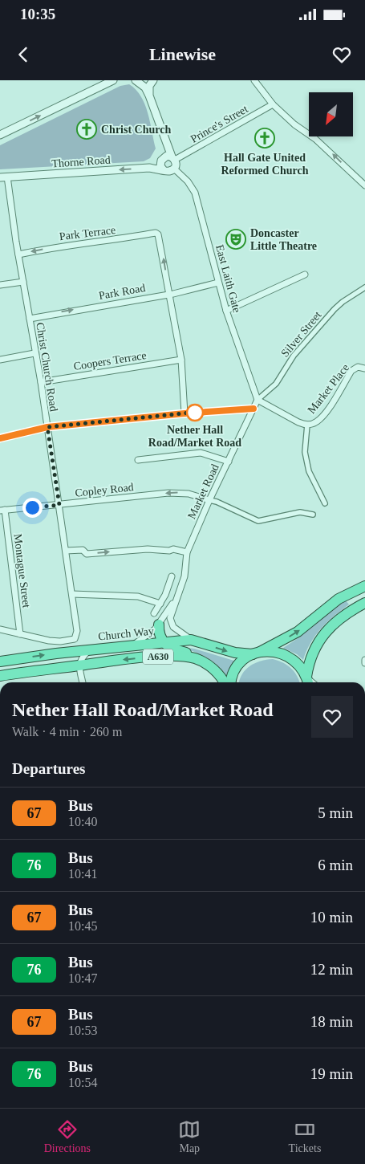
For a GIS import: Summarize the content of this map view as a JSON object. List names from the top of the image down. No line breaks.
{"streets":{"highway":["Church Way","A630"],"street":["Prince's Street","Thorne Road","Park Terrace","East Laith Gate","Park Road","Silver Street","Coopers Terrace","Christ Church Road","Market Place","Copley Road","Market Road","Montague Street"]},"crossings":[["Prince's Street","Thorne Road"],["Prince's Street","East Laith Gate"],["Thorne Road","East Laith Gate"],["Thorne Road","Christ Church Road"],["Park Terrace","Park Road"],["Park Terrace","Christ Church Road"],["East Laith Gate","Park Road"],["East Laith Gate","Silver Street"],["East Laith Gate","Market Road"],["Park Road","Christ Church Road"],["Silver Street","Market Road"],["Coopers Terrace","Christ Church Road"],["Christ Church Road","Copley Road"],["Christ Church Road","Montague Street"],["Copley Road","Market Road"],["Copley Road","Montague Street"],["Market Road","Church Way"]],"one_way":["Park Road"],"places":{"church":["Christ Church","Hall Gate United Reformed Church"],"theatre":["Doncaster Little Theatre"],"other":["Nether Hall Road/Market Road"]},"lines":["bus line 67"],"north":"bottom left","page":{"status":"10:35","header":"Linewise","heading":[["Nether Hall Road/Market Road","Walk · 4 min · 260 m"],"Departures"],"list":[{"mark":"67","name":"Bus","note":"10:40","value":"5 min"},{"mark":"76","name":"Bus","note":"10:41","value":"6 min"},{"mark":"67","name":"Bus","note":"10:45","value":"10 min"},{"mark":"76","name":"Bus","note":"10:47","value":"12 min"},{"mark":"67","name":"Bus","note":"10:53","value":"18 min"},{"mark":"76","name":"Bus","note":"10:54","value":"19 min"}],"tabs":["Directions","Map","Tickets"]}}
